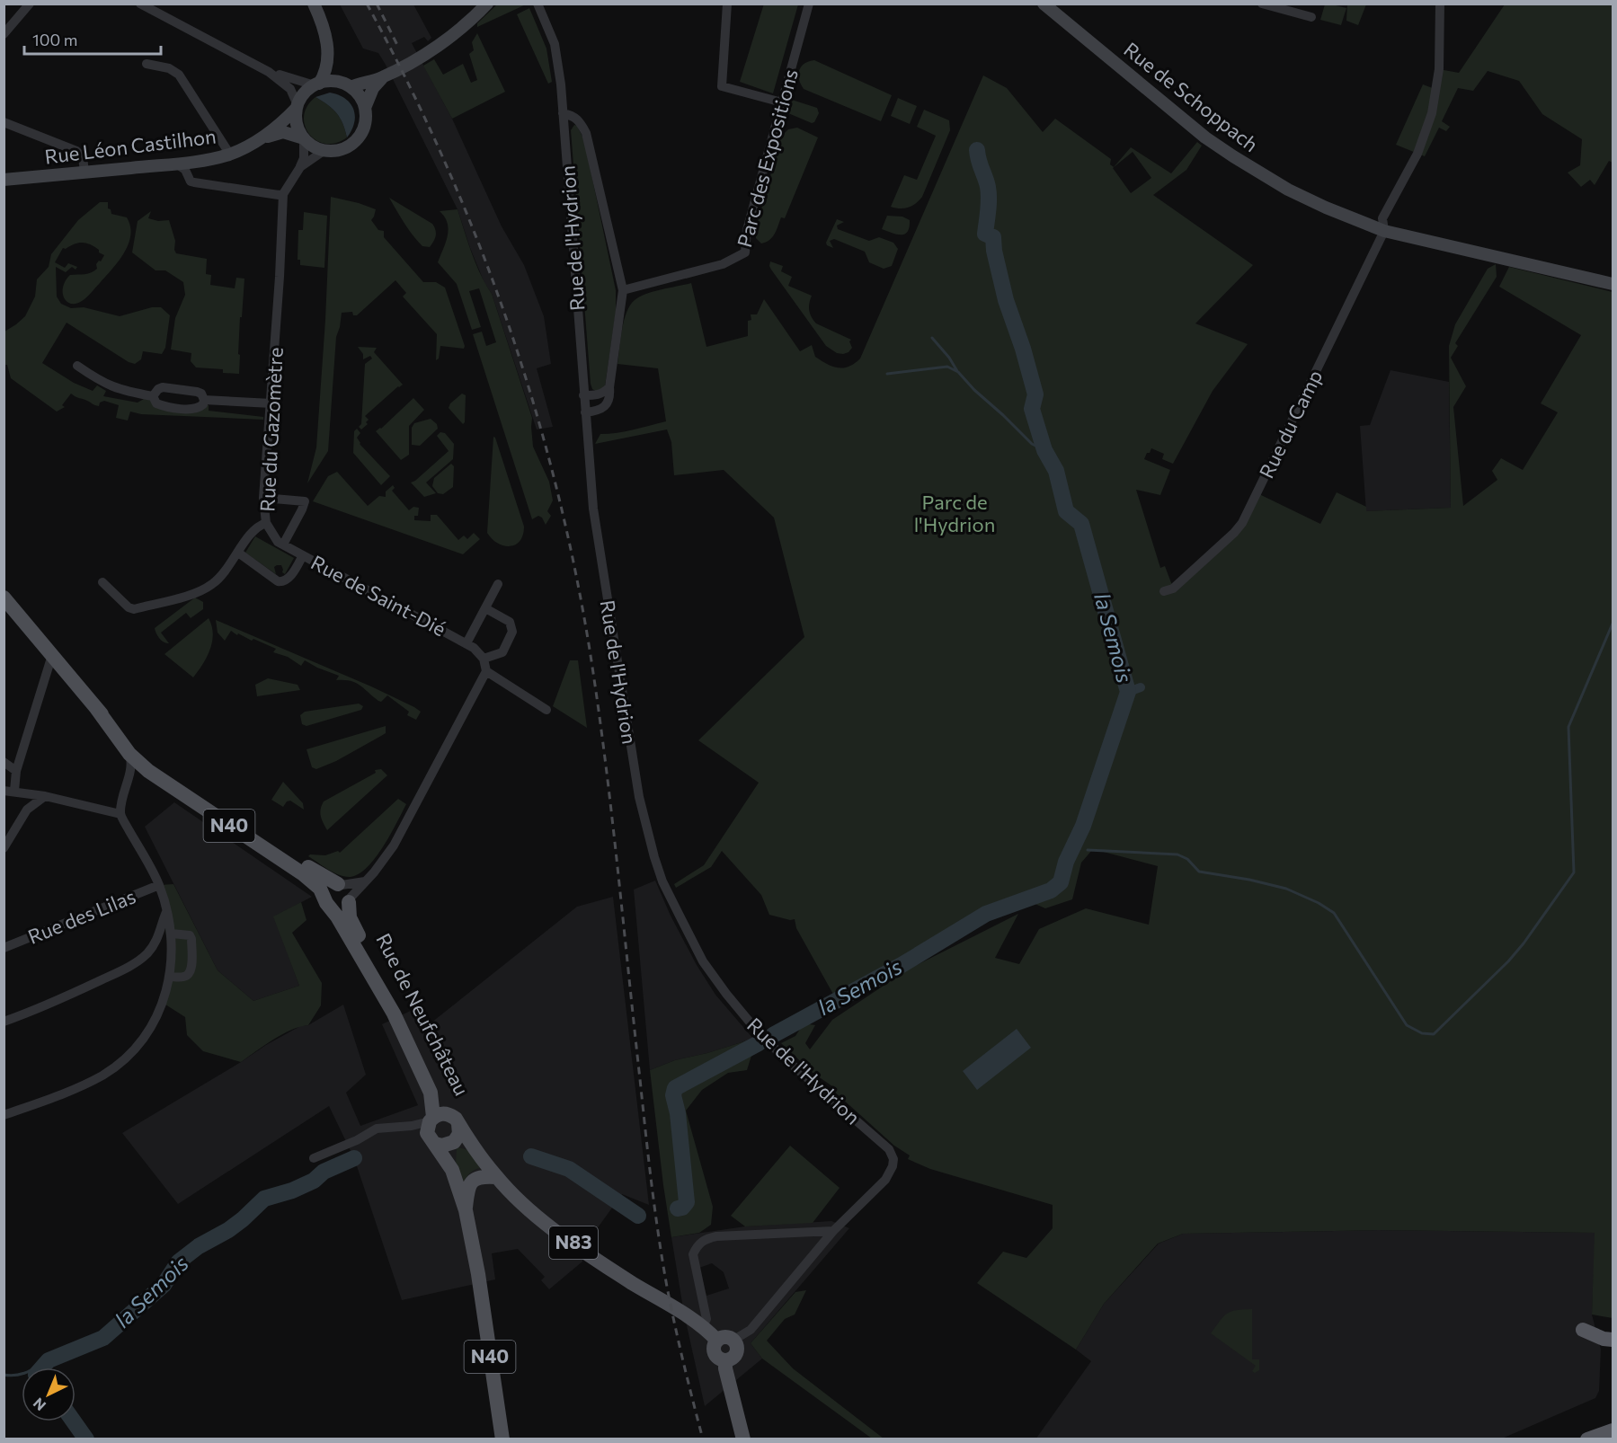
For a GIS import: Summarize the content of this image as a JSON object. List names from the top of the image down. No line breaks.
{"streets":{"main road":["Rue de Schoppach","Rue Léon Castilhon","N40","Rue de Neufchâteau","N83"],"street":["Parc des Expositions","Rue de l'Hydrion","Rue du Camp","Rue du Gazomètre","Rue de Saint-Dié","Rue des Lilas"]},"crossings":[["Rue de Schoppach","Rue du Camp"],["Rue Léon Castilhon","Rue du Gazomètre"],["Rue de l'Hydrion","N83"],["Rue du Gazomètre","Rue de Saint-Dié"],["N40","Rue de Neufchâteau"],["N40","N83"],["Rue de Neufchâteau","N83"]],"water":["la Semois"],"parks":["Parc de l'Hydrion"],"scale_bar":"100 m","north":"bottom left"}
